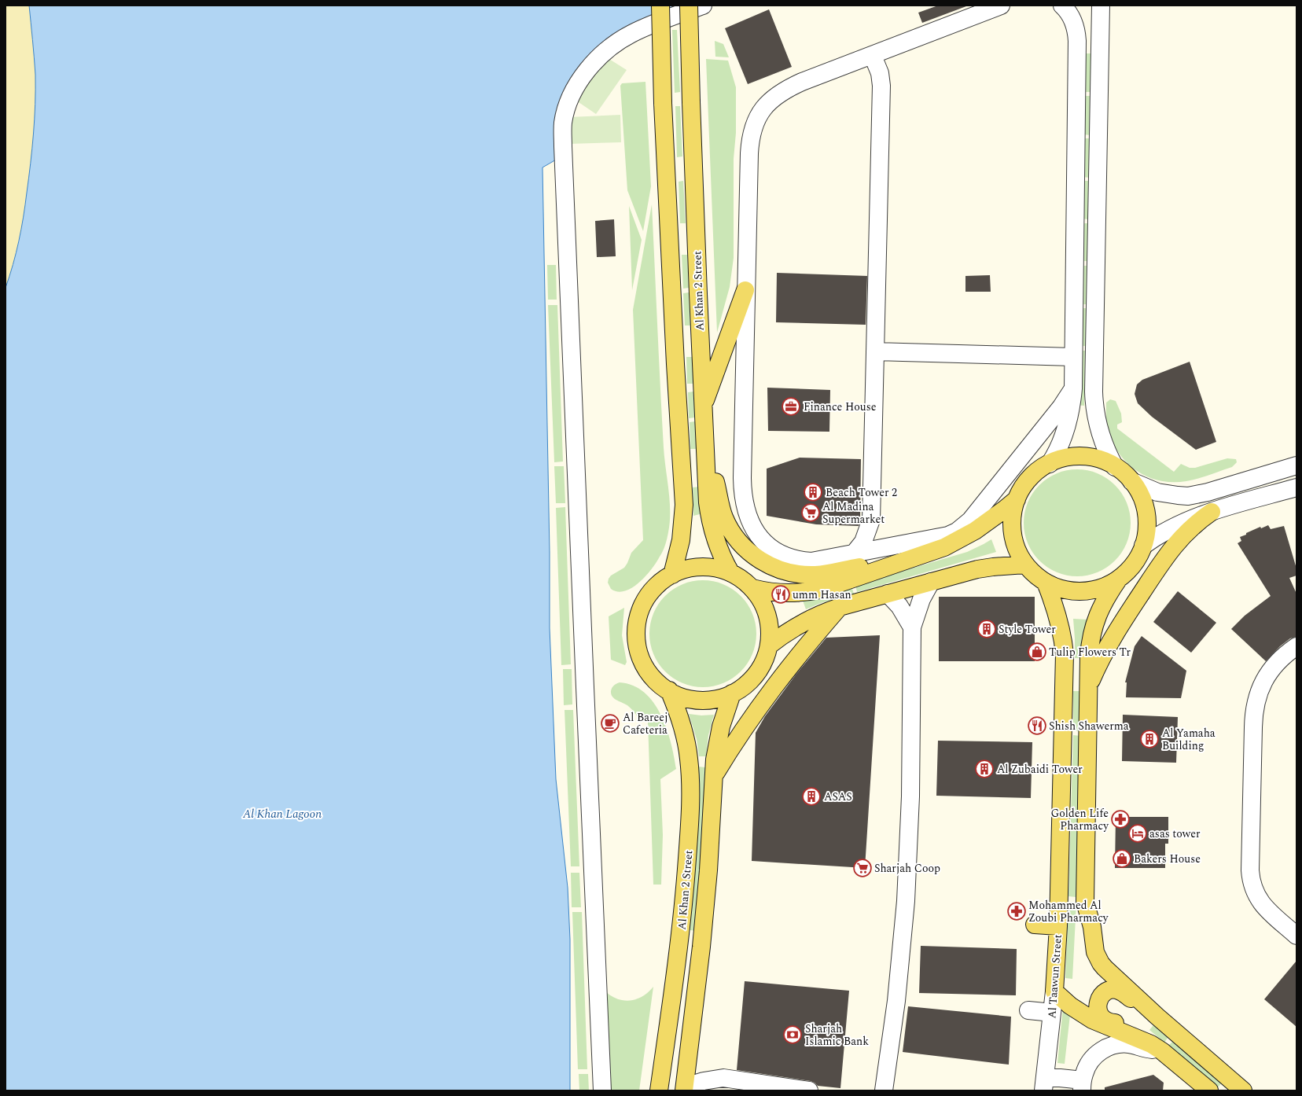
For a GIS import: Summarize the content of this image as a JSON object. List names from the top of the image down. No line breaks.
{"streets":{"main road":["Al Khan 2 Street","Al Taawun Street"]},"water":["Al Khan Lagoon"],"places":{"office":["Finance House"],"building":["Beach Tower 2","Style Tower","Al Yamaha Building","Al Zubaidi Tower","ASAS"],"supermarket":["Al Madina Supermarket","Sharjah Coop"],"restaurant":["umm Hasan","Shish Shawerma"],"shop":["Tulip Flowers Tr","Bakers House"],"cafe":["Al Bareej Cafeteria"],"pharmacy":["Golden Life Pharmacy","Mohammed Al Zoubi Pharmacy"],"hotel":["asas tower"],"bank":["Sharjah Islamic Bank"]}}
